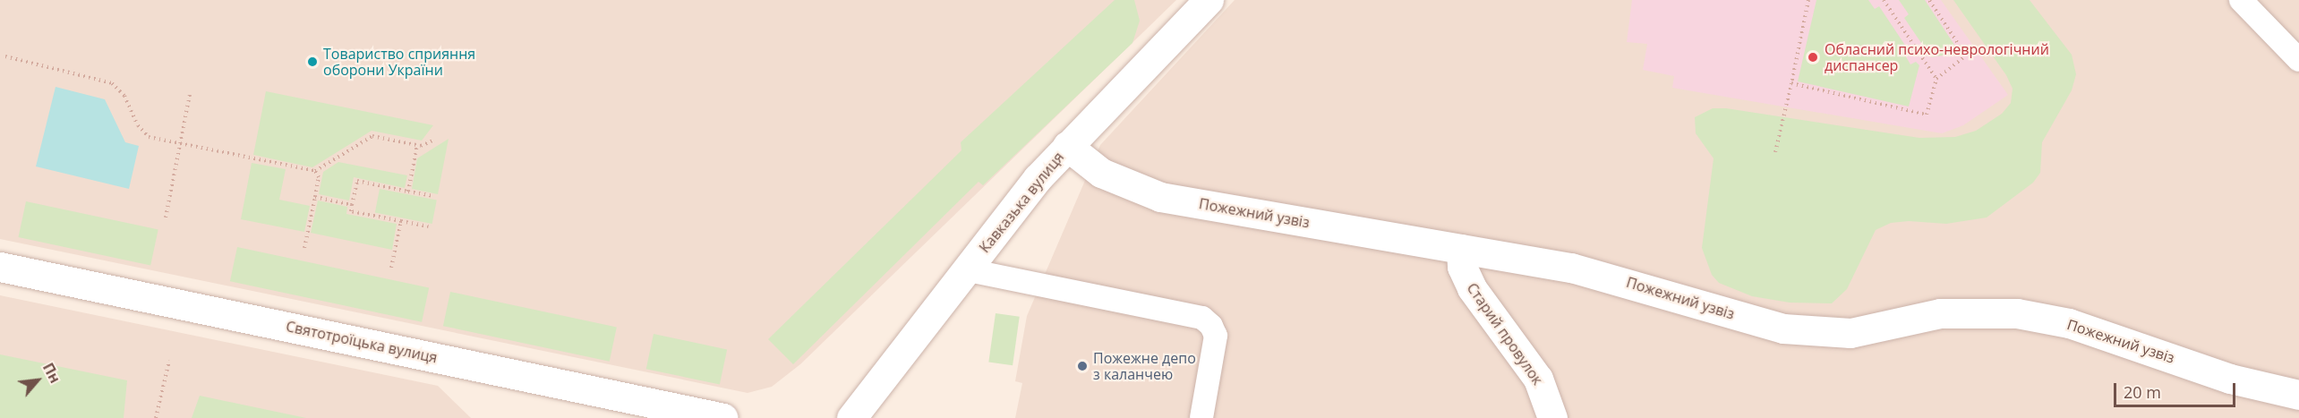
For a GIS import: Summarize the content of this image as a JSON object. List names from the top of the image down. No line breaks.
{"streets":{"street":["Кавказька вулиця","Пожежний узвіз","Старий провулок","Святотроїцька вулиця"]},"crossings":[["Кавказька вулиця","Пожежний узвіз"],["Пожежний узвіз","Старий провулок"]],"places":["Обласний психо-неврологічний диспансер","Товариство сприяння оборони України","Пожежне депо з каланчею"],"scale_bar":"20 m","north":"top right"}
